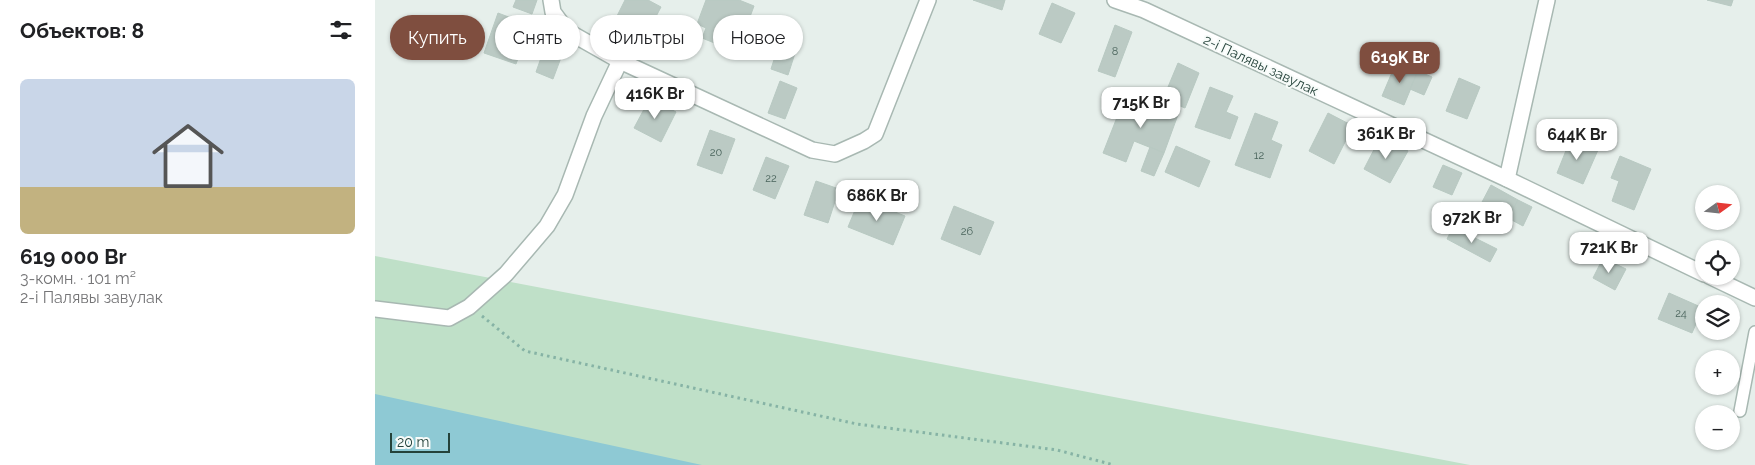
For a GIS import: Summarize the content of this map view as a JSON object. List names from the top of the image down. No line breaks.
{"streets":{"street":["2-і Палявы завулак"]},"house_numbers":["8","20","12","22","26","24"],"scale_bar":"20 m","north":"right","page":{"heading":"Объектов: 8","chip":["Купить","Снять","Фильтры","Новое"],"price":["619K Br","416K Br","715K Br","361K Br","644K Br","686K Br","972K Br","721K Br"],"list":[{"name":"619 000 Br","note":"3-комн. · 101 m² · 2-і Палявы завулак"}],"map_buttons":["+","−"],"scale":"20 m"}}
